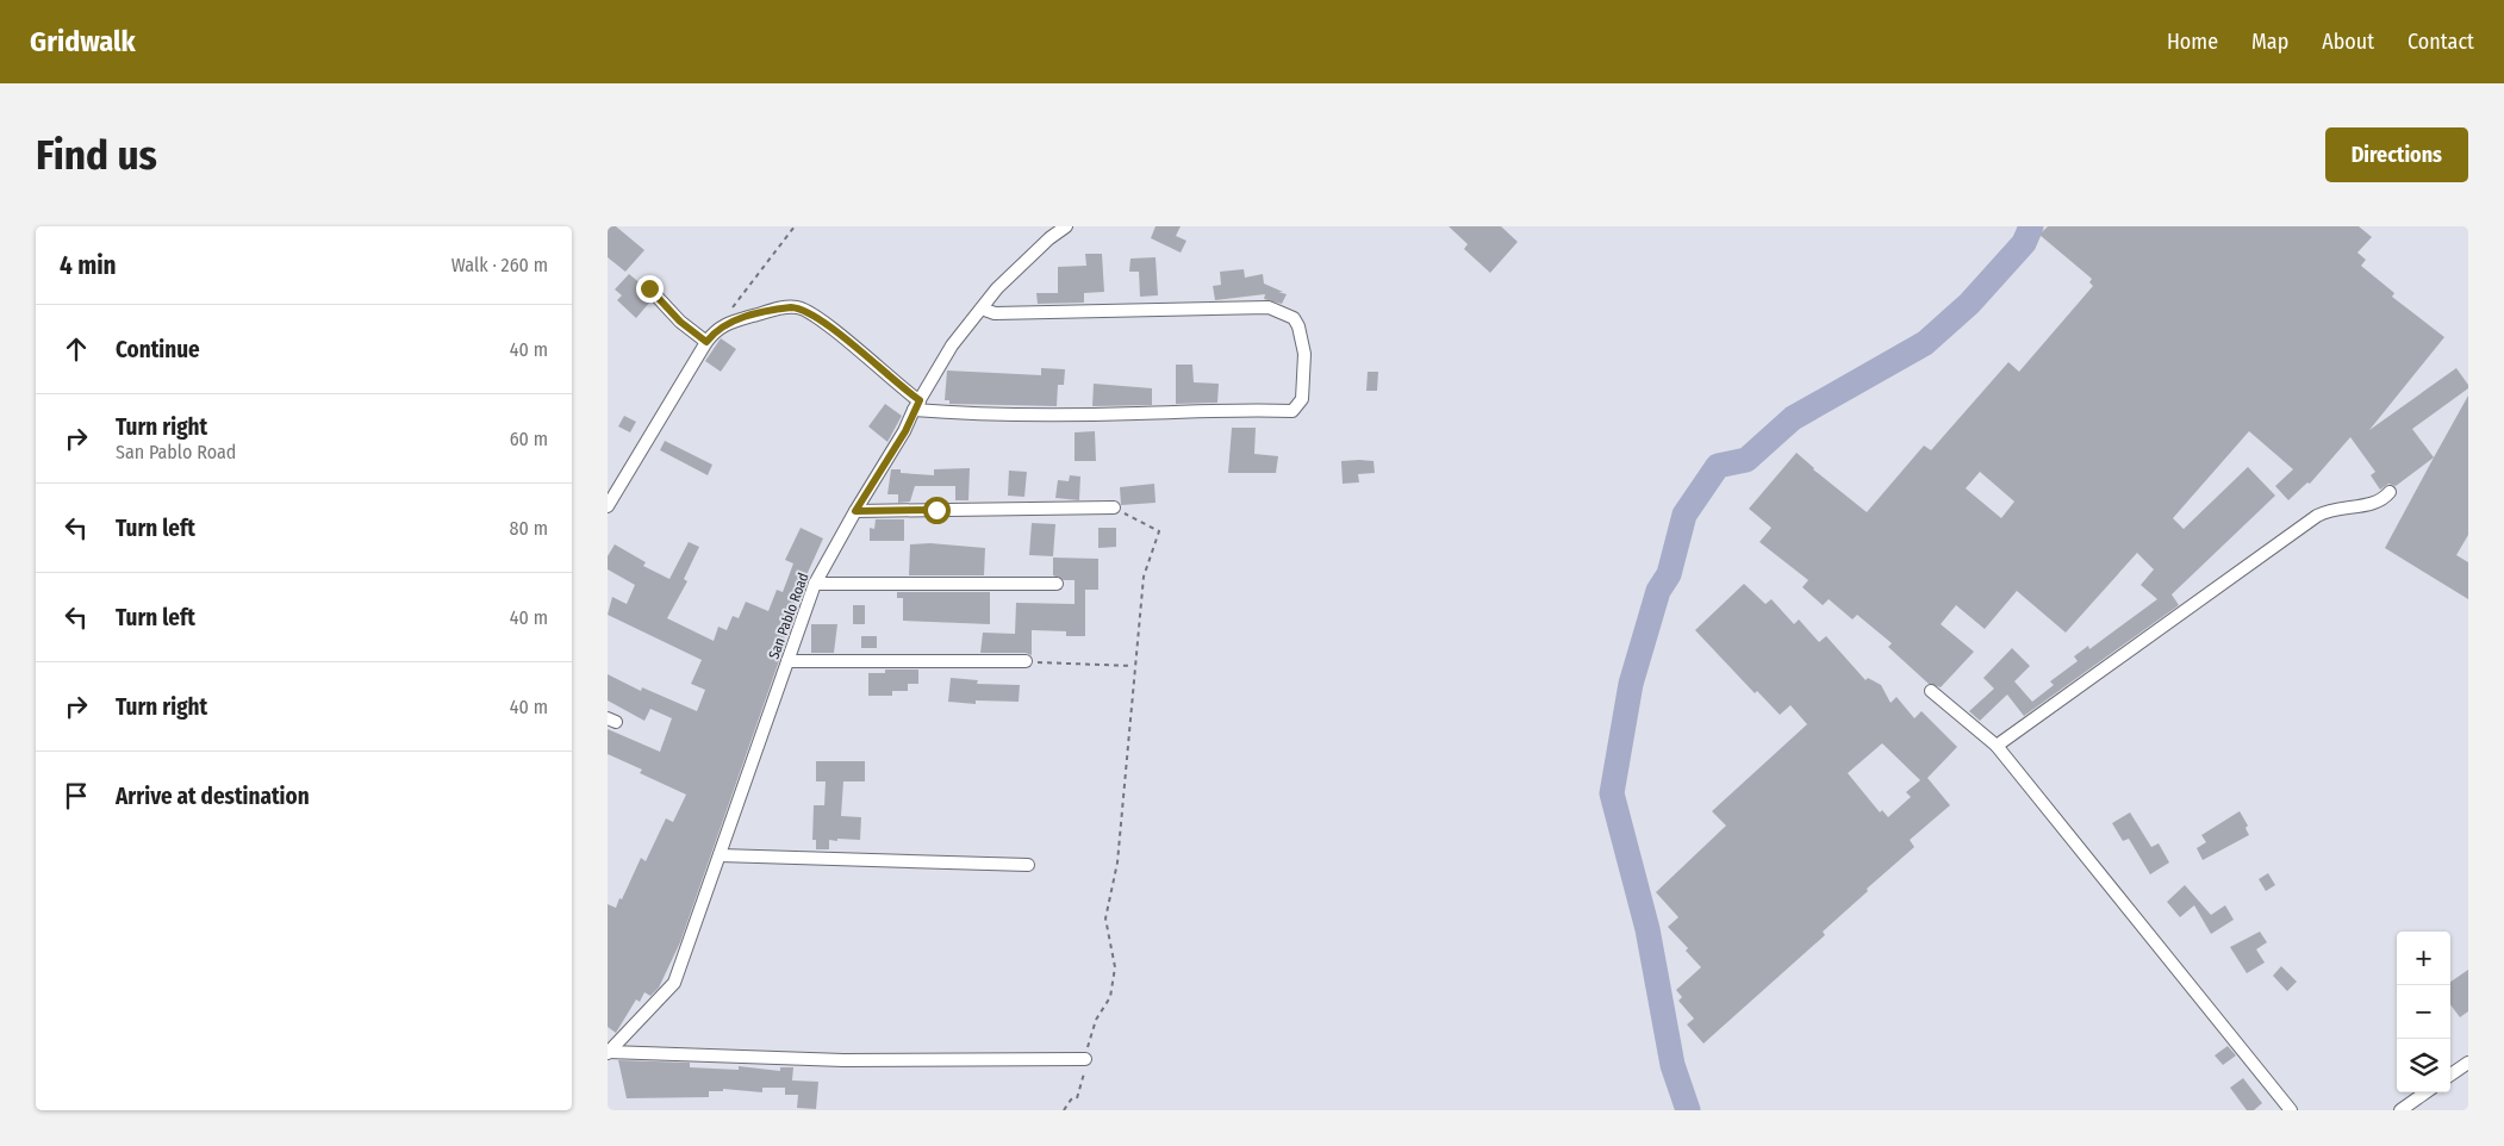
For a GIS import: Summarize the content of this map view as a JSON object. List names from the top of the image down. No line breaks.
{"streets":{"street":["San Pablo Road"]},"page":{"header":"Gridwalk","nav":["Home","Map","About","Contact"],"buttons":"Directions","title":"Find us","heading":["4 min","Walk · 260 m"],"list":[["Continue","40 m"],["Turn right","San Pablo Road","60 m"],["Turn left","80 m"],["Turn left","40 m"],["Turn right","40 m"],"Arrive at destination"],"map_buttons":["+","−"]}}
